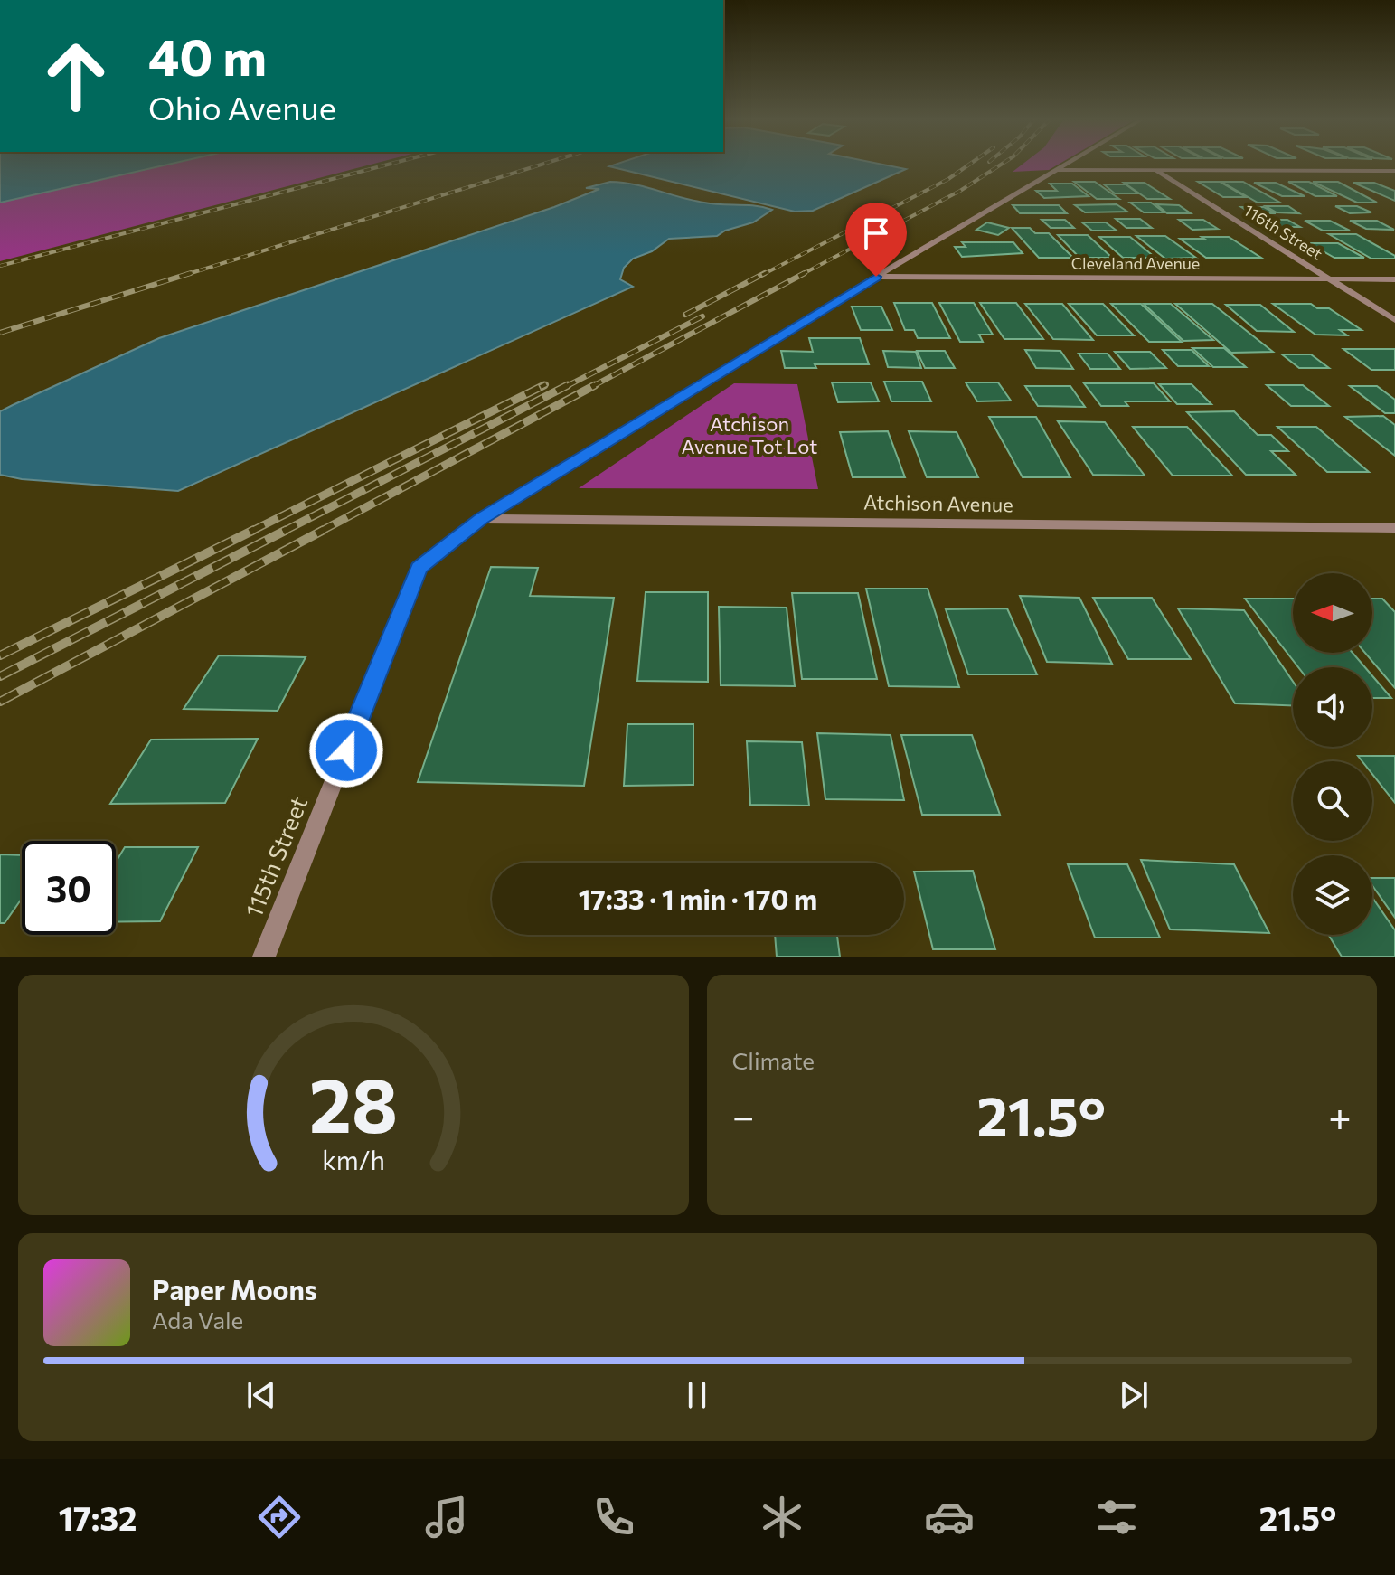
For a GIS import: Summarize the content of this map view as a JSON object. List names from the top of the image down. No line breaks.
{"streets":{"street":["116th Street","Cleveland Avenue","Atchison Avenue","115th Street"]},"crossings":[["116th Street","Cleveland Avenue"],["Cleveland Avenue","115th Street"],["Atchison Avenue","115th Street"]],"parks":["Atchison Avenue Tot Lot"],"north":"left","page":{"turn":["40 m","Ohio Avenue"],"limit":"30","trip":"17:33 · 1 min · 170 m","tile":"Climate","heat":["−","21.5°","+"],"song":["Paper Moons","Ada Vale"],"tabs":["17:32","21.5°"],"gauge":["28","km/h"]}}
